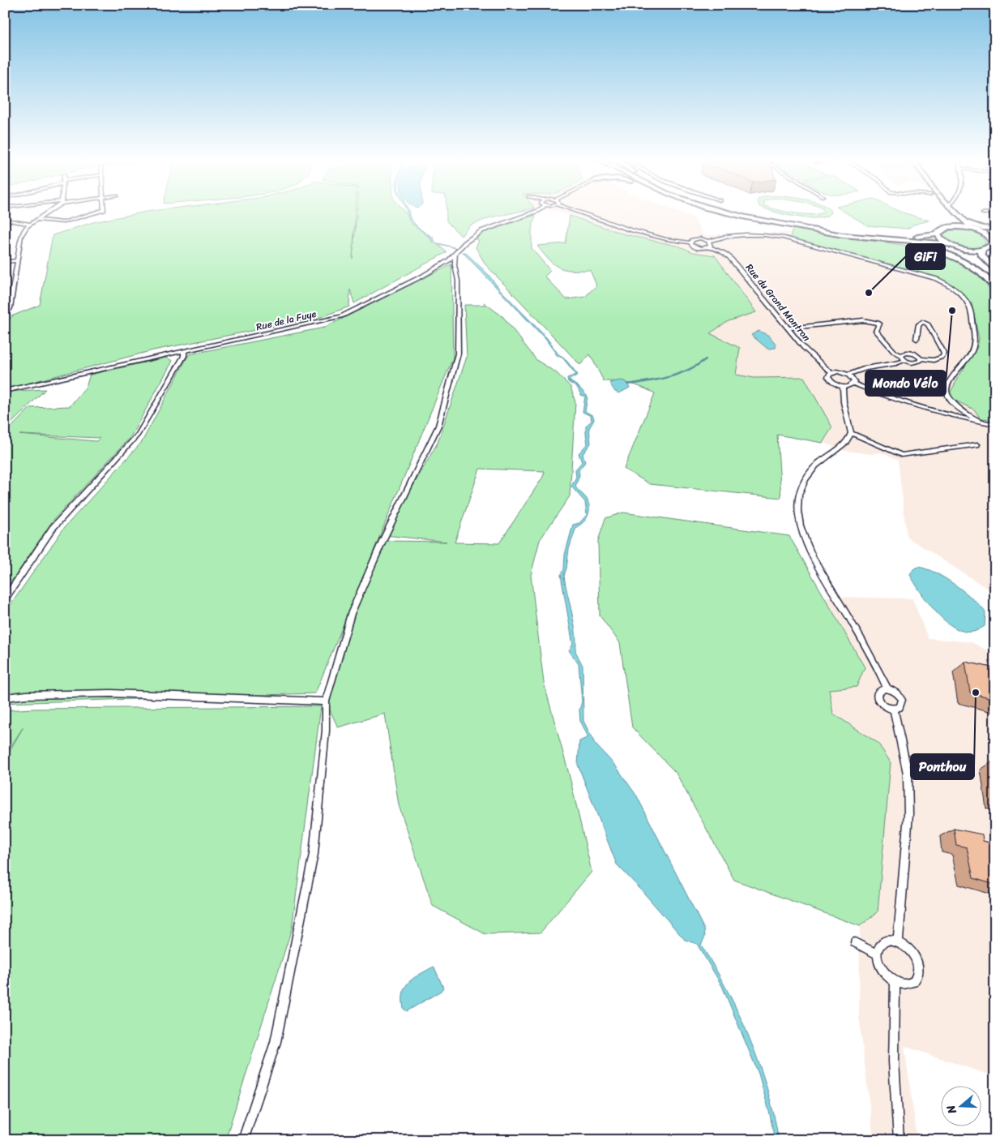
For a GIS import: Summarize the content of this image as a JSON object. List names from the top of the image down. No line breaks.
{"streets":{"street":["Rue du Grand Montron","Rue de la Fuye"]},"places":["GiFi","Mondo Vélo","Ponthou"],"north":"left"}
